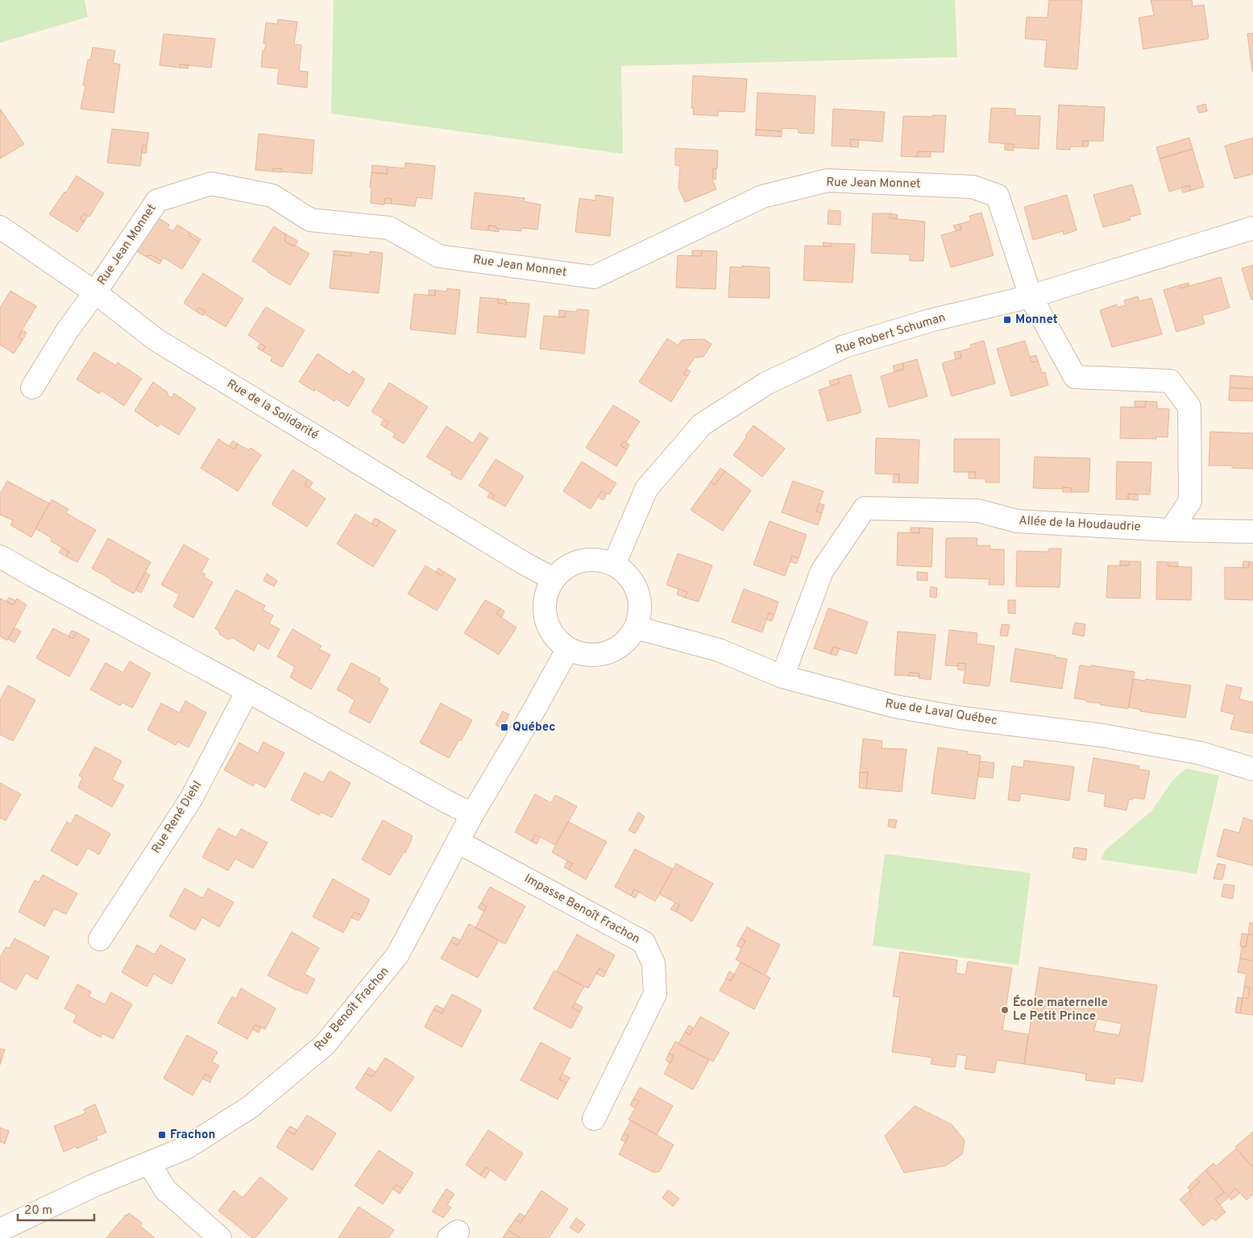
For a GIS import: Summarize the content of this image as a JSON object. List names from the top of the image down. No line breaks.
{"streets":{"street":["Rue Jean Monnet","Rue Robert Schuman","Rue de la Solidarité","Allée de la Houdaudrie","Rue de Laval Québec","Rue René Diehl","Impasse Benoît Frachon","Rue Benoît Frachon"]},"crossings":[["Rue Jean Monnet","Rue Robert Schuman"],["Rue Jean Monnet","Rue de la Solidarité"],["Rue Robert Schuman","Rue de la Solidarité"],["Rue Robert Schuman","Rue de Laval Québec"],["Rue Robert Schuman","Rue Benoît Frachon"],["Rue de la Solidarité","Rue de Laval Québec"],["Rue de la Solidarité","Rue Benoît Frachon"],["Allée de la Houdaudrie","Rue de Laval Québec"],["Rue de Laval Québec","Rue Benoît Frachon"],["Impasse Benoît Frachon","Rue Benoît Frachon"]],"places":{"transit":["Monnet","Québec","Frachon"],"other":["École maternelle Le Petit Prince"]},"scale_bar":"20 m"}
